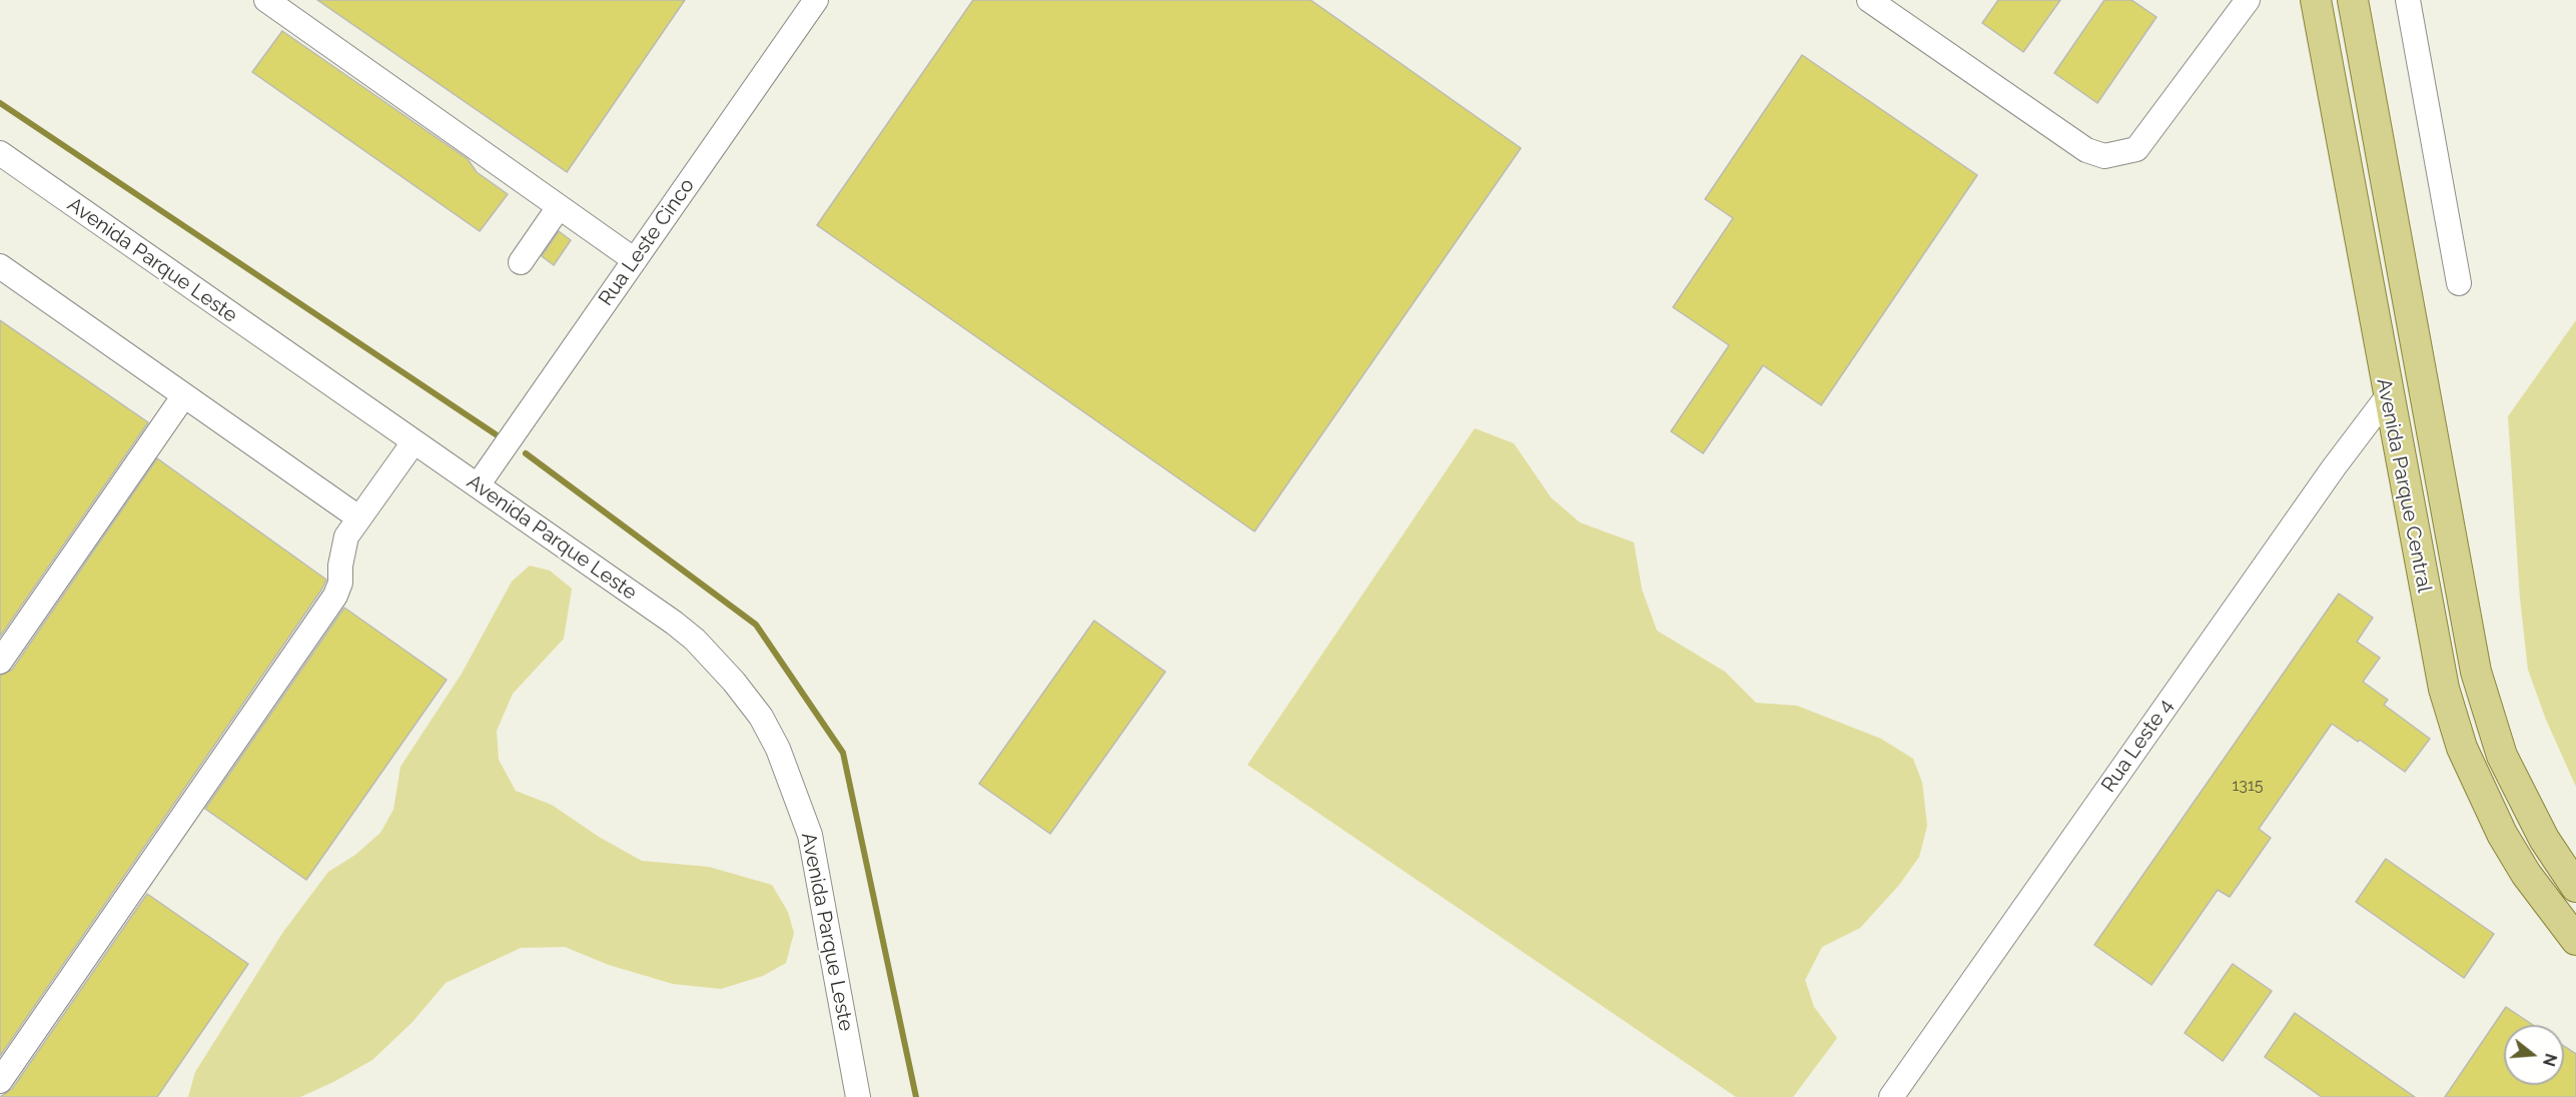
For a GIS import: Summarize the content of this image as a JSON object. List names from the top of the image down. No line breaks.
{"streets":{"main road":["Avenida Parque Central"],"street":["Rua Leste Cinco","Avenida Parque Leste","Rua Leste 4"]},"crossings":[["Rua Leste Cinco","Avenida Parque Leste"],["Avenida Parque Central","Rua Leste 4"]],"house_numbers":["1315"],"north":"right"}
